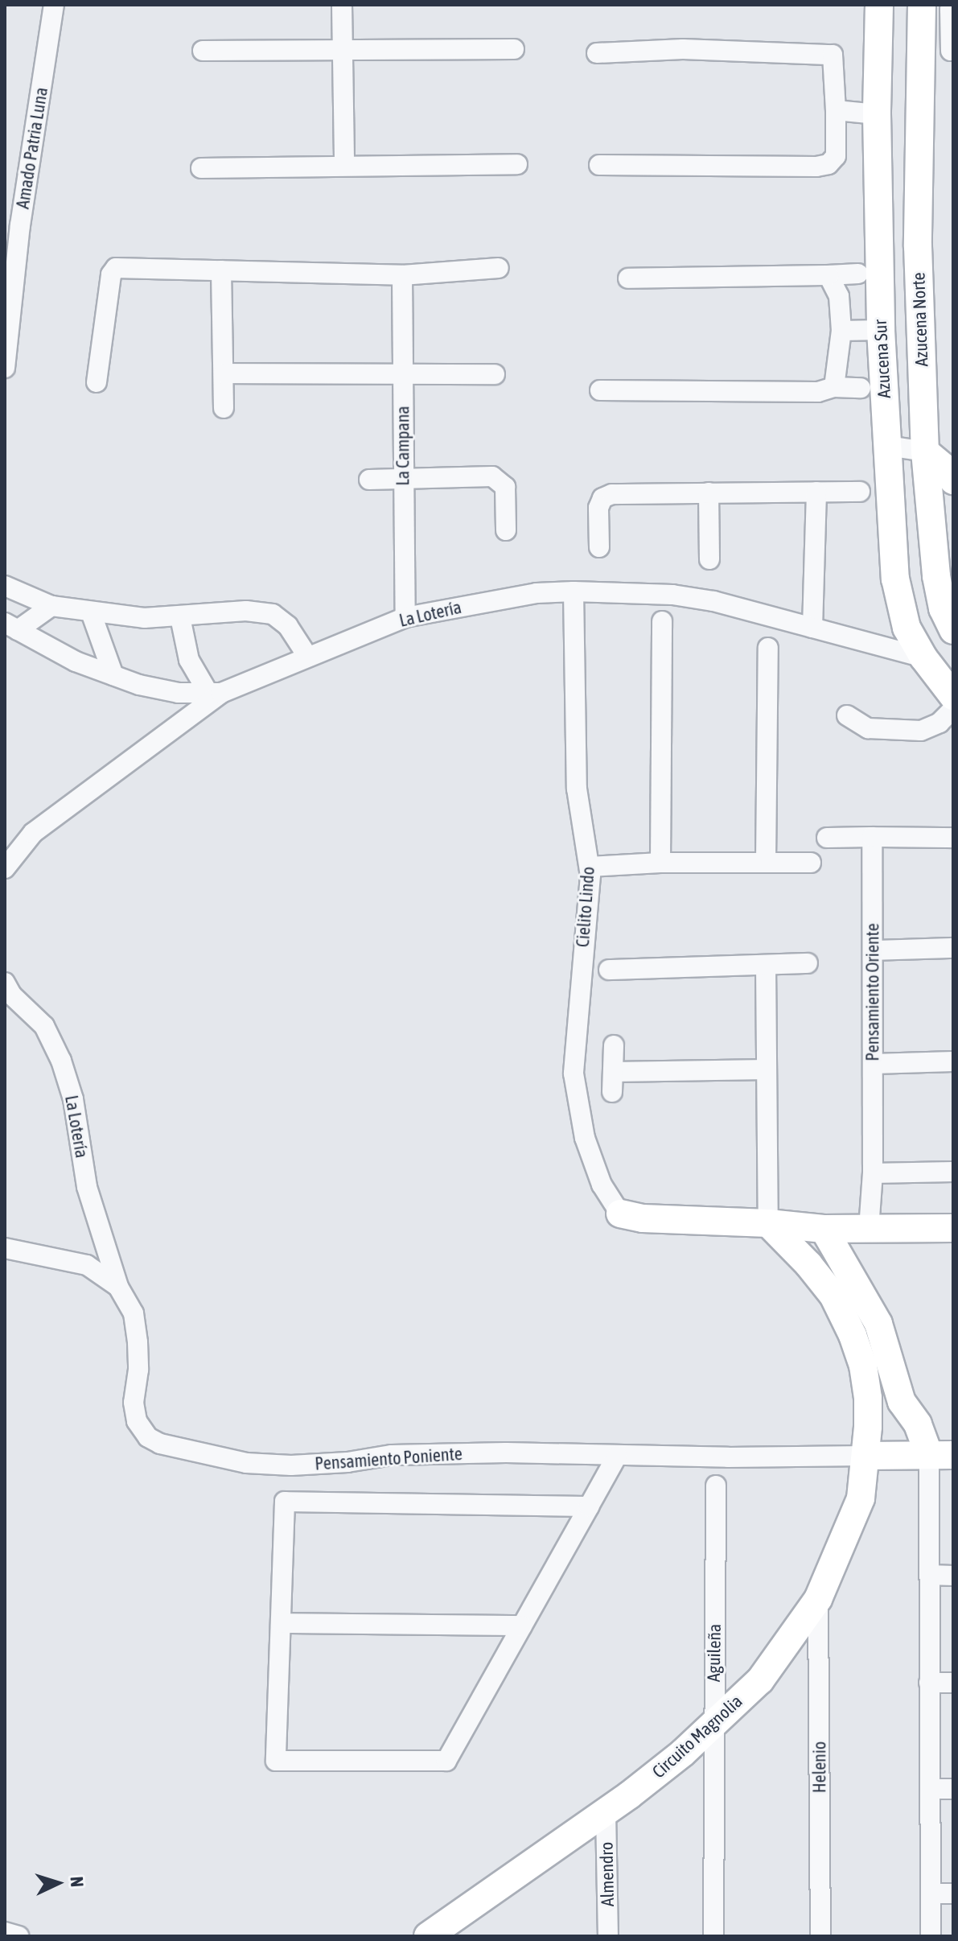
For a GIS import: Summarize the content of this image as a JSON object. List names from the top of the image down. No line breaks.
{"streets":{"street":["Amado Patria Luna","Azucena Norte","Azucena Sur","La Campana","La Lotería","Cielito Lindo","Pensamiento Oriente","Pensamiento Poniente","Aguileña","Circuito Magnolia","Helenio","Almendro"]},"crossings":[["Azucena Sur","La Lotería"],["La Campana","La Lotería"],["La Lotería","Cielito Lindo"],["La Lotería","Pensamiento Poniente"],["Pensamiento Poniente","Circuito Magnolia"],["Aguileña","Circuito Magnolia"],["Circuito Magnolia","Helenio"],["Circuito Magnolia","Almendro"]],"north":"right"}
